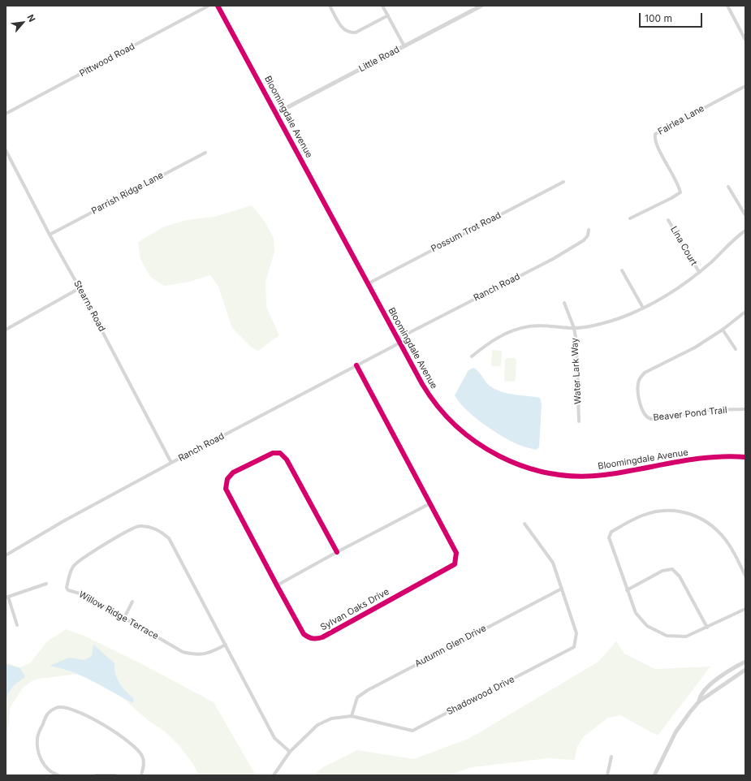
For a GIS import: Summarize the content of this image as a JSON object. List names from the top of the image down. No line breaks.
{"streets":{"street":["Little Road","Pittwood Road","Bloomingdale Avenue","Fairlea Lane","Parrish Ridge Lane","Possum Trot Road","Lina Court","Ranch Road","Stearns Road","Water Lark Way","Beaver Pond Trail","Sylvan Oaks Drive","Willow Ridge Terrace","Autumn Glen Drive","Shadowood Drive"]},"crossings":[["Little Road","Bloomingdale Avenue"],["Bloomingdale Avenue","Possum Trot Road"],["Bloomingdale Avenue","Ranch Road"],["Parrish Ridge Lane","Stearns Road"],["Ranch Road","Stearns Road"],["Ranch Road","Sylvan Oaks Drive"],["Willow Ridge Terrace","Shadowood Drive"],["Autumn Glen Drive","Shadowood Drive"]],"scale_bar":"100 m","north":"top right"}
